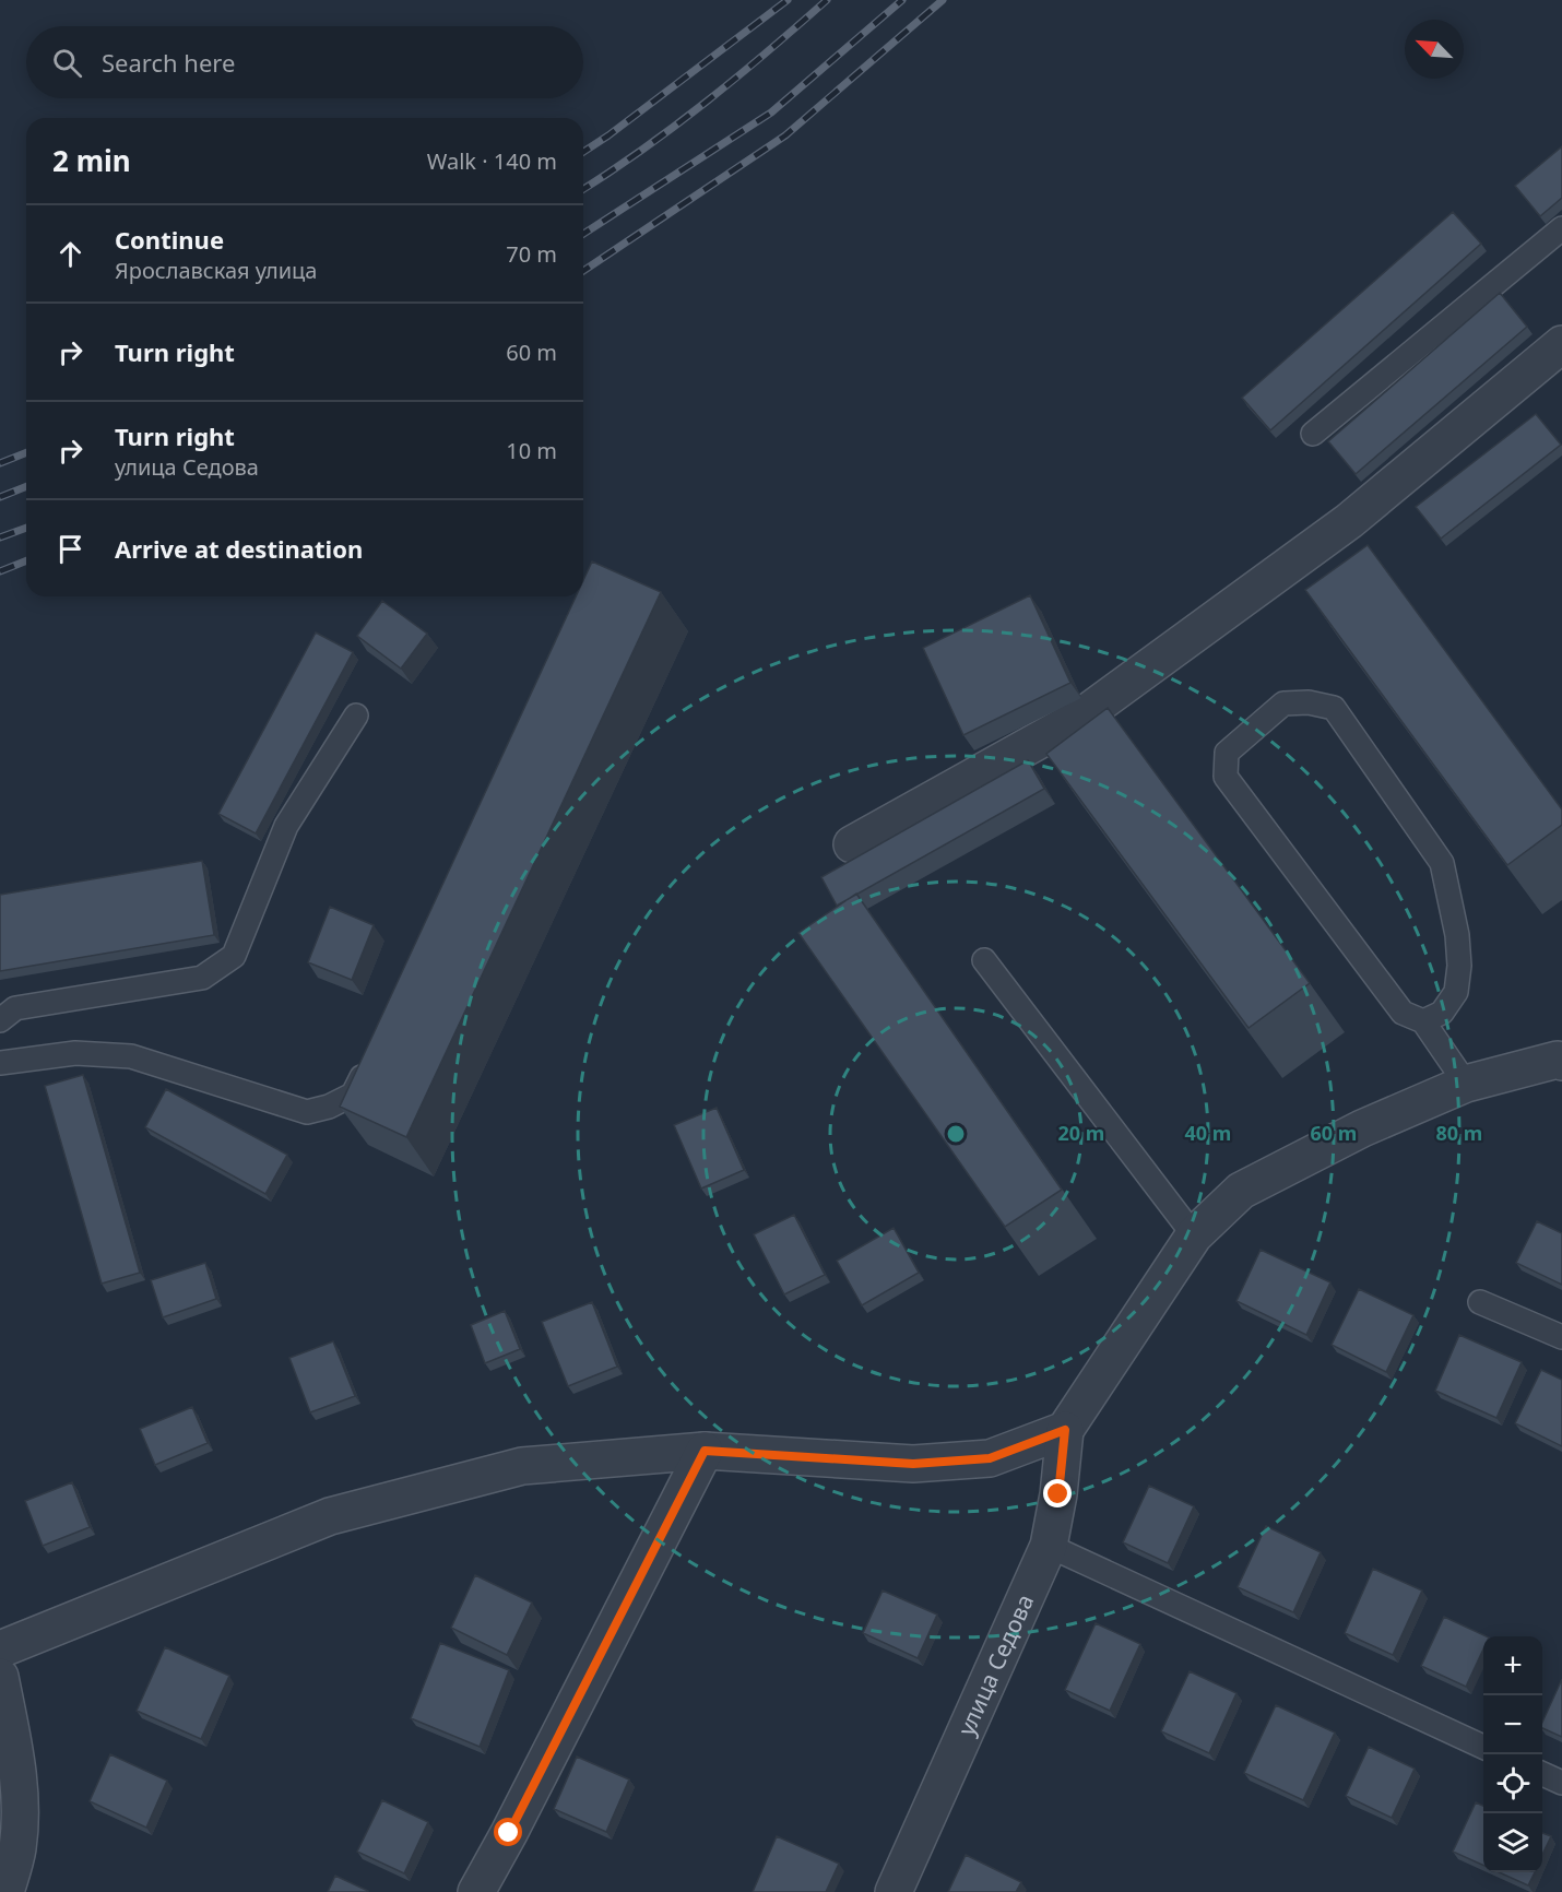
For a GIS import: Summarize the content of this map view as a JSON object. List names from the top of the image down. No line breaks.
{"streets":{"street":["улица Седова"]},"north":"top left","page":{"search":"Search here","heading":["2 min","Walk · 140 m"],"list":[["Continue","Ярославская улица","70 m"],["Turn right","60 m"],["Turn right","улица Седова","10 m"],"Arrive at destination"],"map_buttons":["+","−"]},"rings":["20 m","40 m","60 m","80 m"]}
